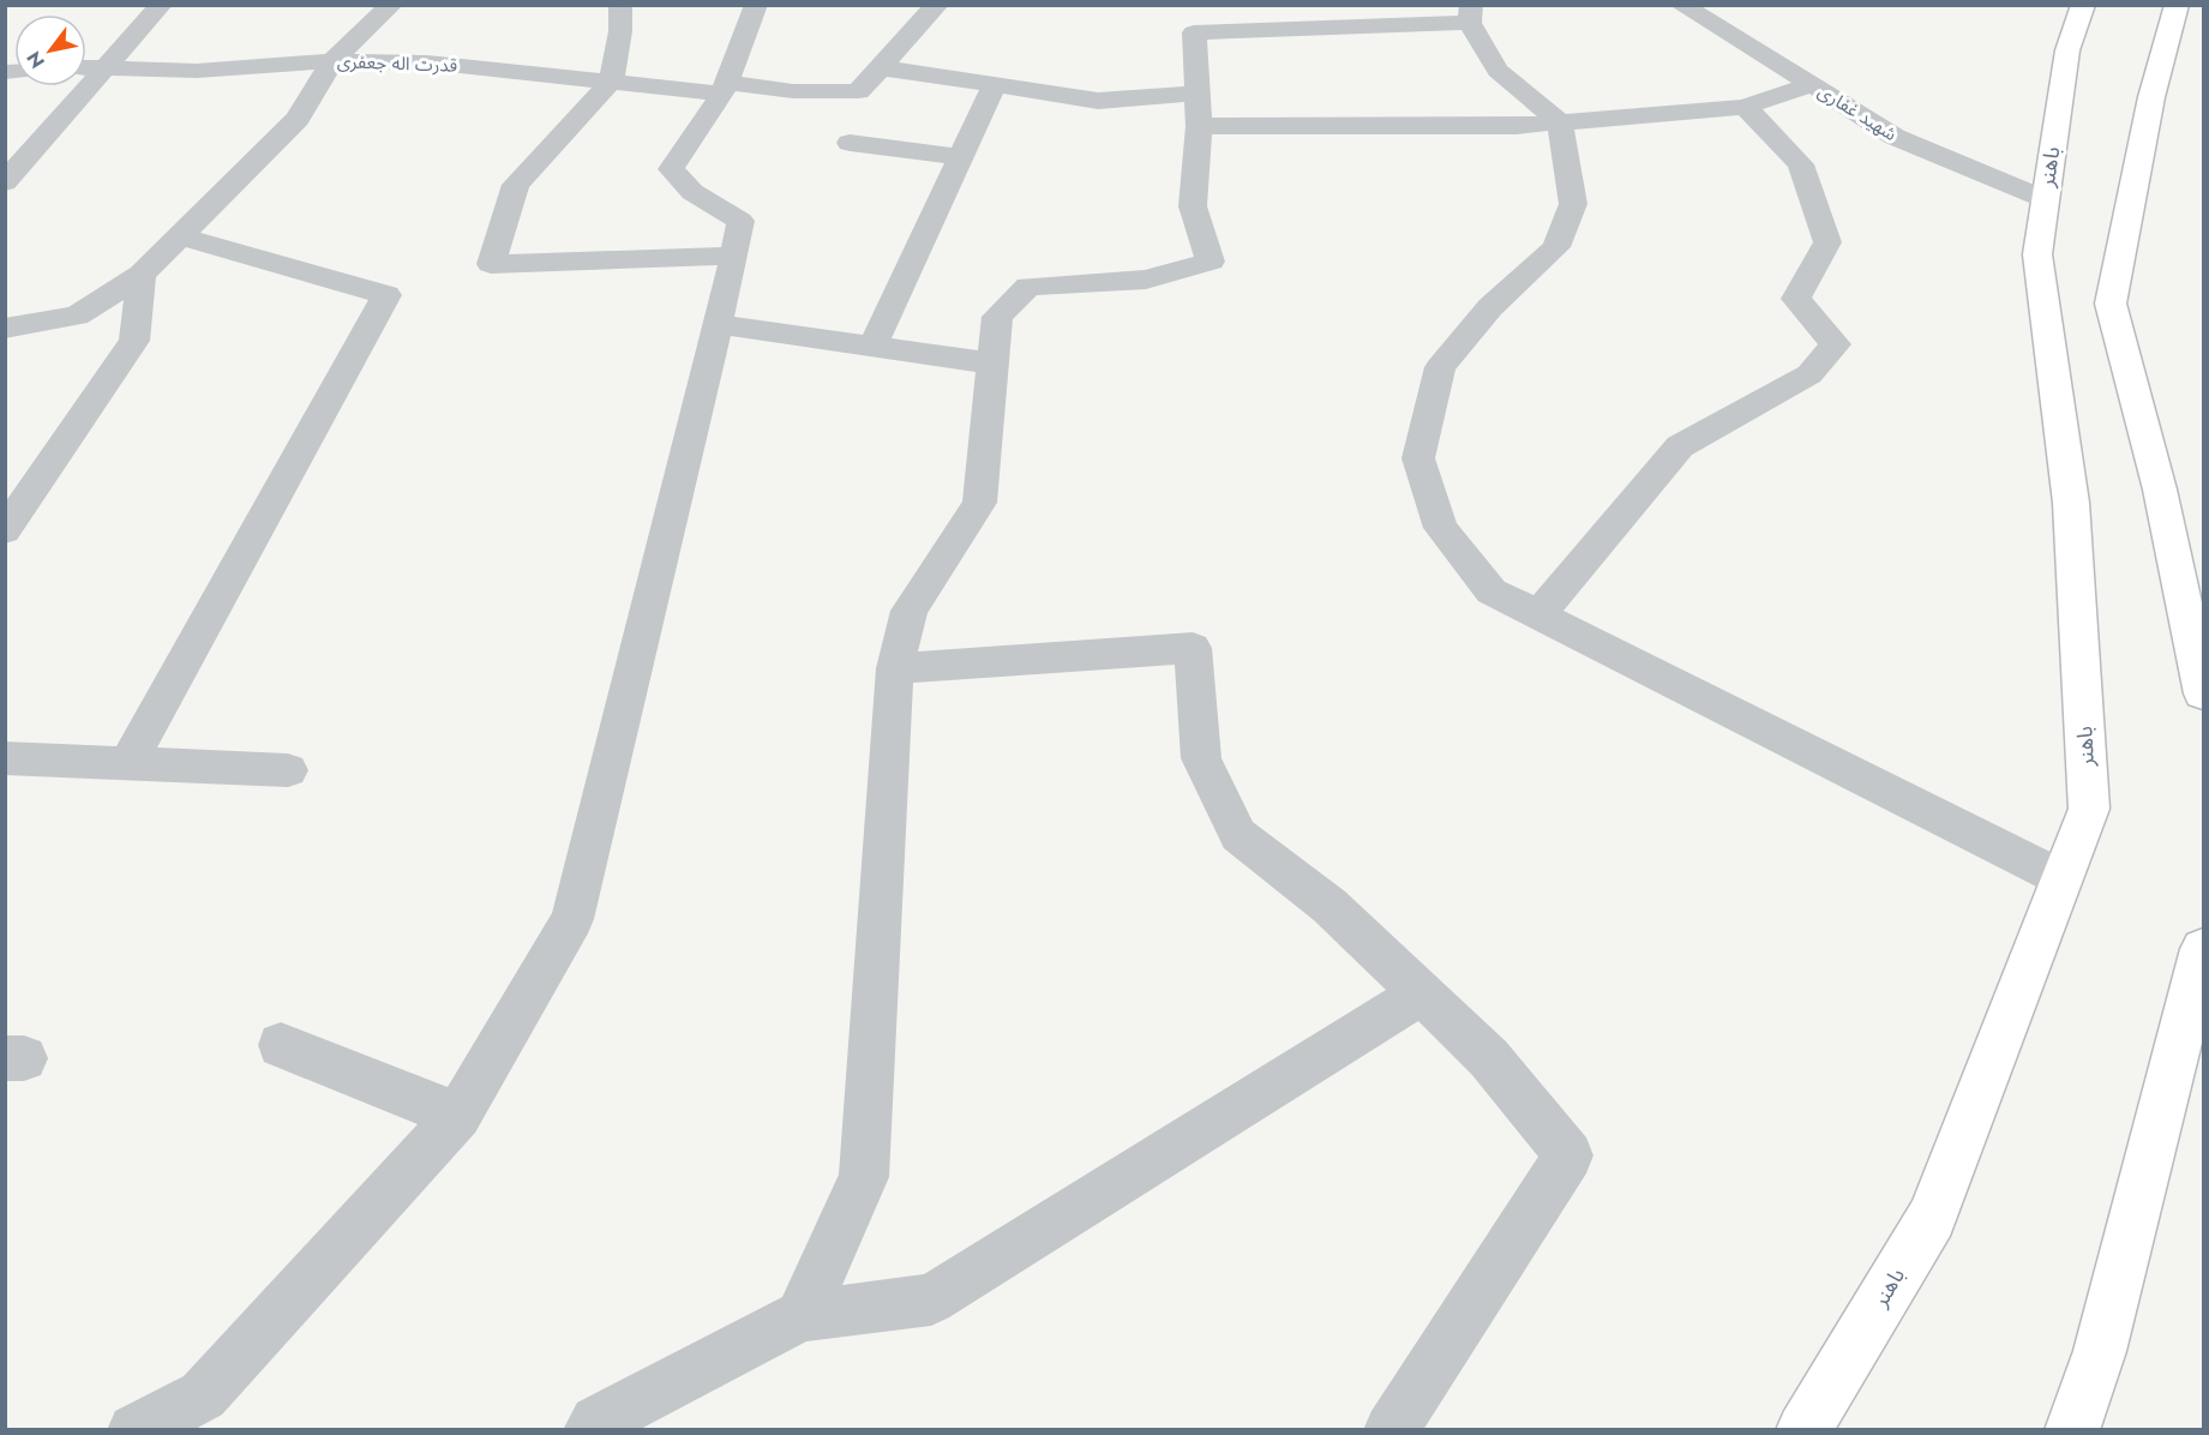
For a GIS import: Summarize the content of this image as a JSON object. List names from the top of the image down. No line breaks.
{"streets":{"main road":["باهنر"],"street":["قدرت اله جعفری","شهید غفاری"]},"crossings":[["شهید غفاری","باهنر"]],"north":"bottom left"}
